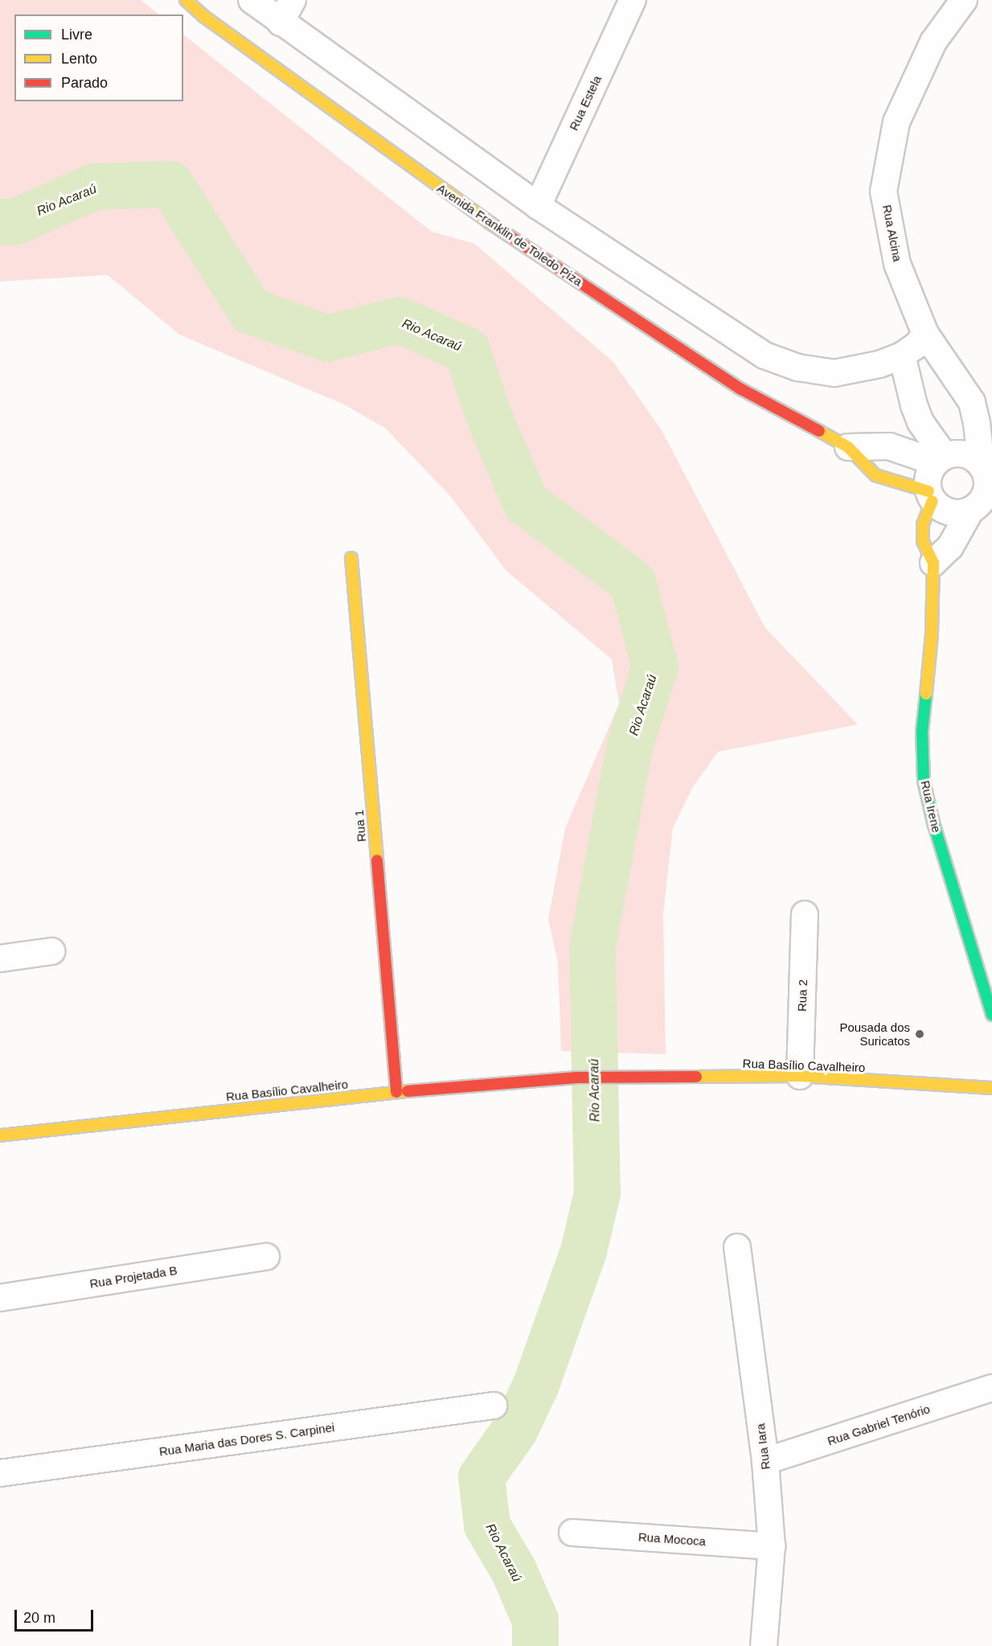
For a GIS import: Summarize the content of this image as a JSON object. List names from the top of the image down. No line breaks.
{"streets":{"street":["Rua Estela","Rua Alcina","Avenida Franklin de Toledo Piza","Rua Irene","Rua 1","Rua 2","Rua Basílio Cavalheiro","Rua Projetada B","Rua Gabriel Tenório","Rua Maria das Dores S. Carpinei","Rua Iara","Rua Mococa"]},"crossings":[["Rua Alcina","Avenida Franklin de Toledo Piza"],["Rua Alcina","Rua Irene"],["Avenida Franklin de Toledo Piza","Rua Irene"],["Rua 1","Rua Basílio Cavalheiro"],["Rua 2","Rua Basílio Cavalheiro"],["Rua Gabriel Tenório","Rua Iara"],["Rua Iara","Rua Mococa"]],"water":["Rio Acaraú"],"places":["Pousada dos Suricatos"],"legend":["Livre","Lento","Parado"],"scale_bar":"20 m"}
